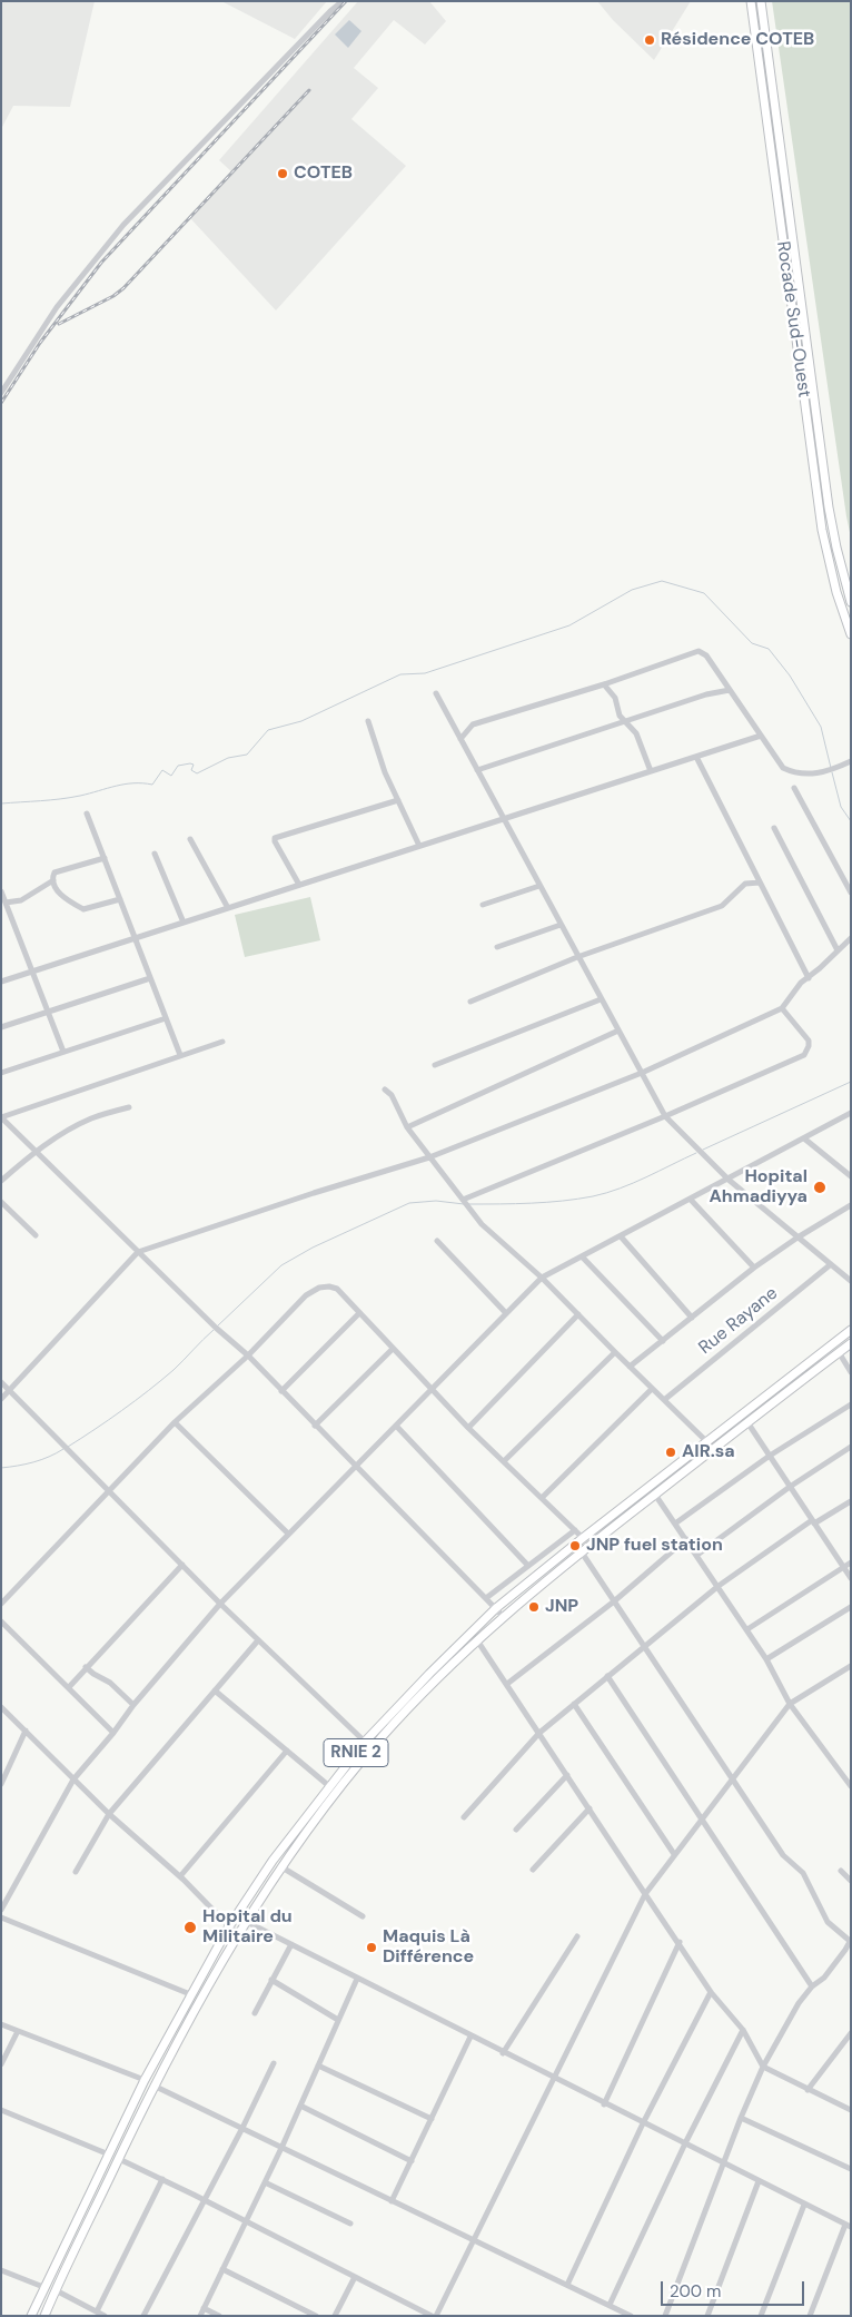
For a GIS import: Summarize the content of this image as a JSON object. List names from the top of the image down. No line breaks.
{"streets":{"main road":["Rocade Sud-Ouest","RNIE 2"],"street":["Rue Rayane"]},"places":["Résidence COTEB","COTEB","Hopital Ahmadiyya","AIR.sa","JNP fuel station","JNP","Hopital du Militaire","Maquis Là Différence"],"scale_bar":"200 m"}
